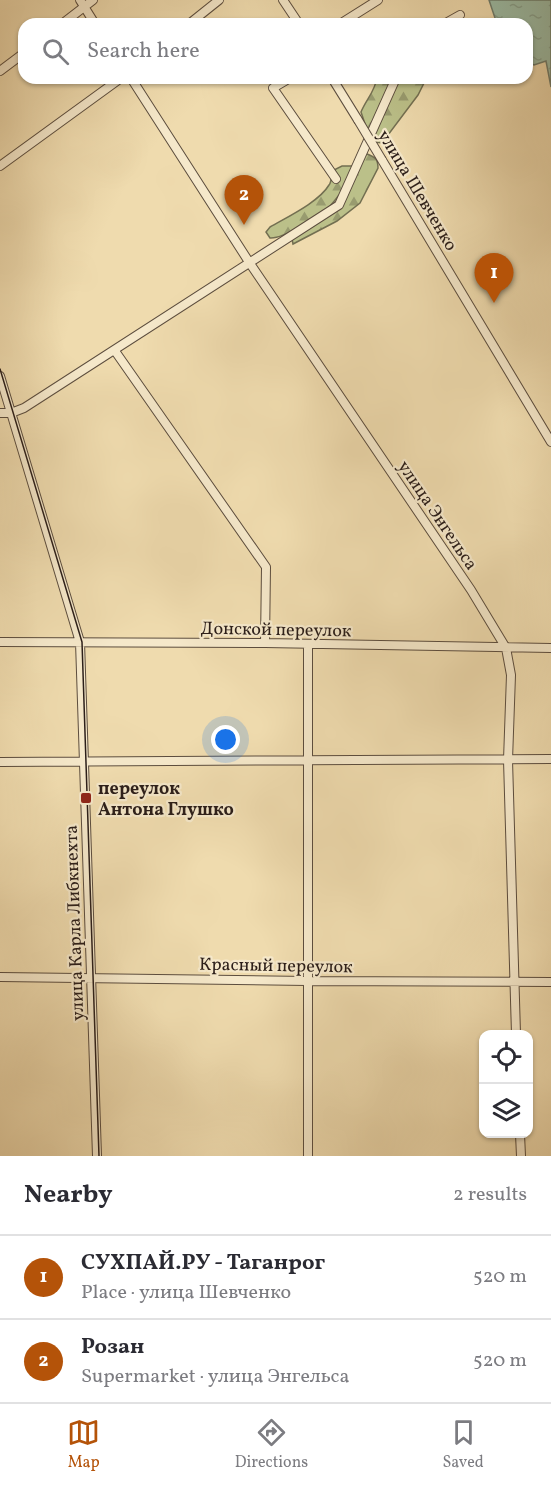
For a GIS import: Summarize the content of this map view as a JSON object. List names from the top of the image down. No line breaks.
{"streets":{"street":["улица Шевченко","улица Энгельса","Донской переулок","улица Карла Либкнехта","Красный переулок"]},"crossings":[["улица Энгельса","Донской переулок"],["улица Энгельса","Красный переулок"],["Донской переулок","улица Карла Либкнехта"],["улица Карла Либкнехта","Красный переулок"]],"places":{"transit":["переулок Антона Глушко"]},"page":{"search":"Search here","pins":["2","1"],"heading":["Nearby","2 results"],"list":[{"mark":"1","name":"СУХПАЙ.РУ - Таганрог","note":"Place · улица Шевченко","value":"520 m"},{"mark":"2","name":"Розан","note":"Supermarket · улица Энгельса","value":"520 m"}],"nav":["Map","Directions","Saved"]}}
